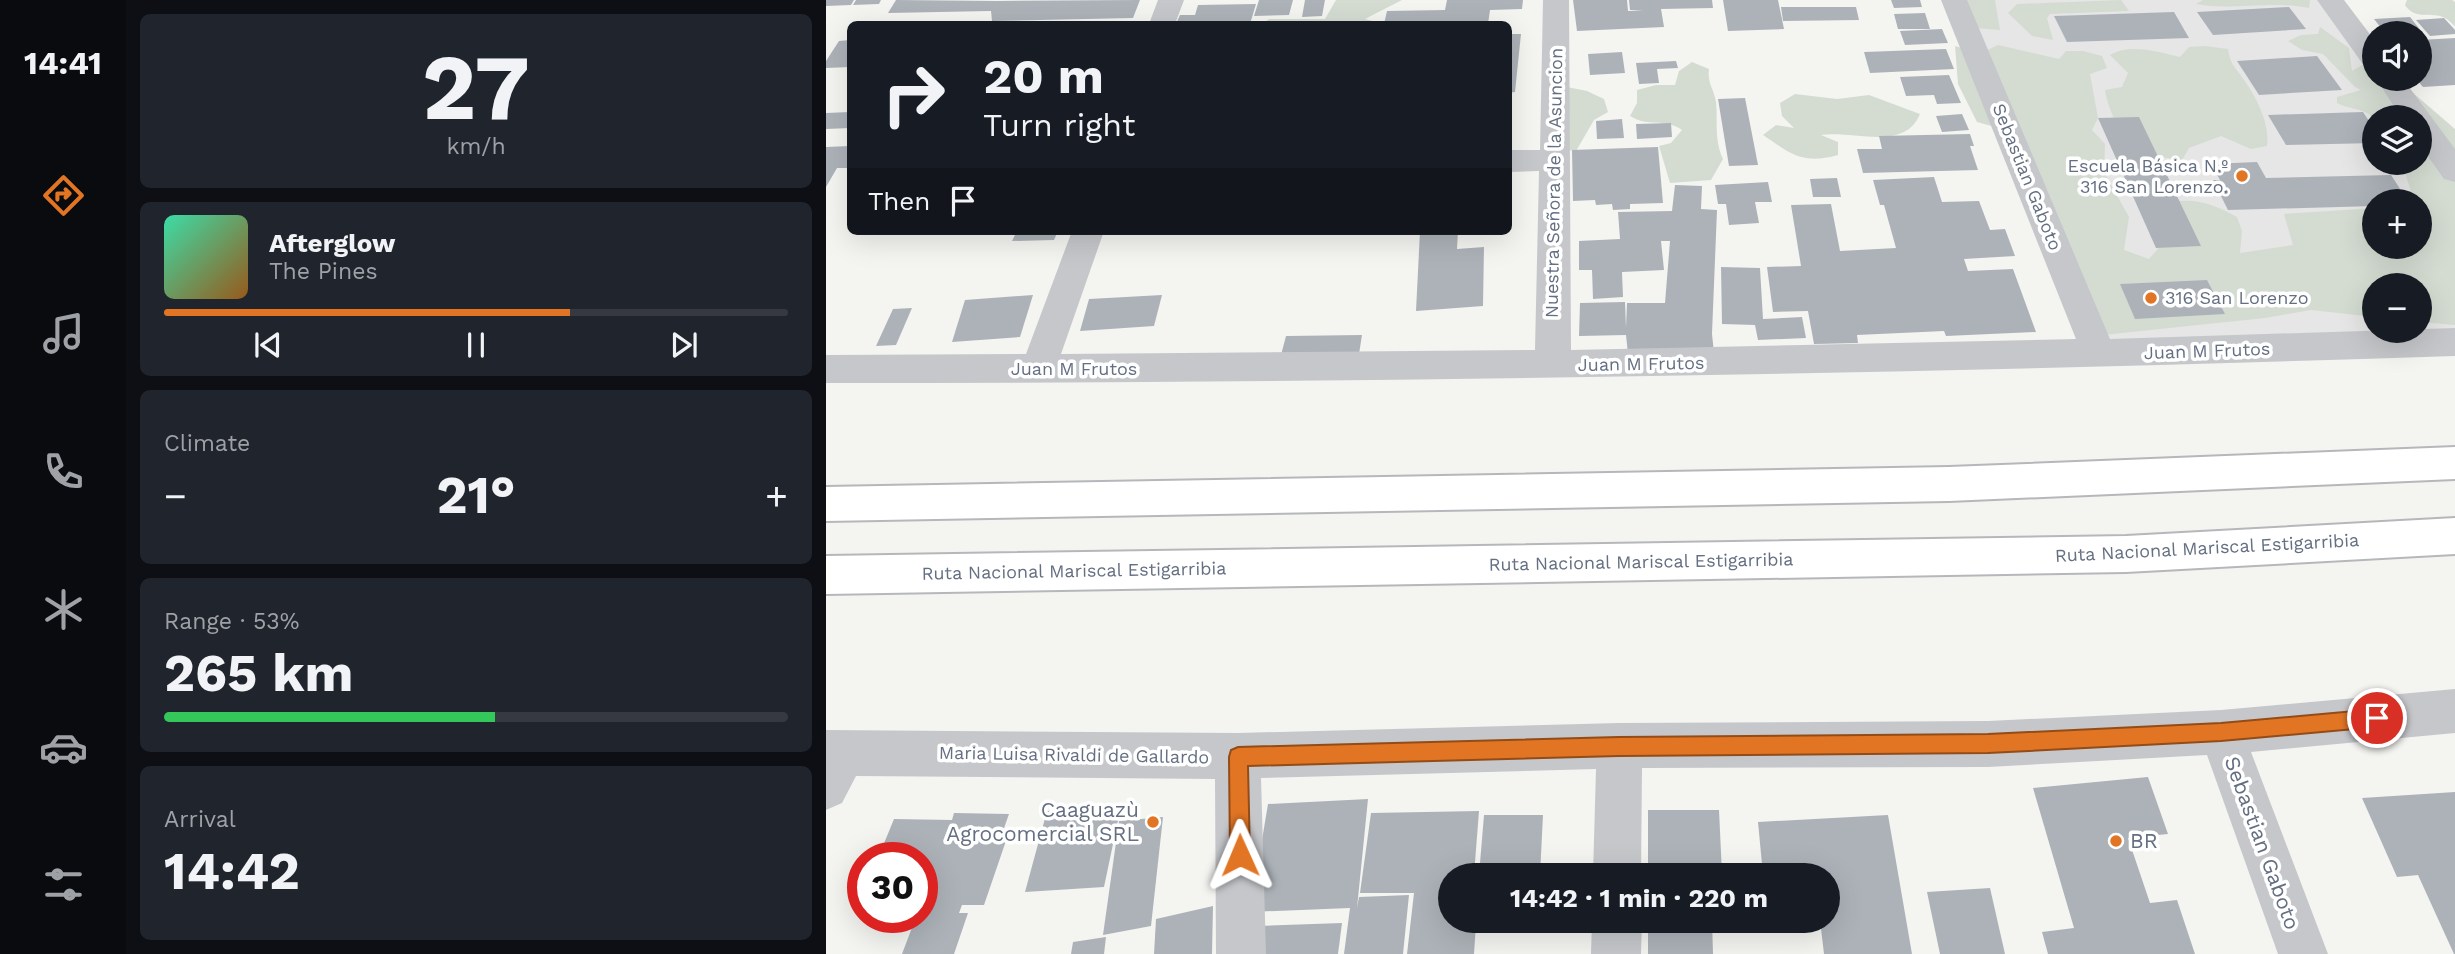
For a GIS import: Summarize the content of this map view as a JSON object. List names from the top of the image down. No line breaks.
{"streets":{"highway":["Ruta Nacional Mariscal Estigarribia"],"street":["Sebastian Gaboto","Nuestra Señora de la Asuncion","Juan M Frutos","Maria Luisa Rivaldi de Gallardo"]},"crossings":[["Sebastian Gaboto","Juan M Frutos"],["Sebastian Gaboto","Maria Luisa Rivaldi de Gallardo"],["Nuestra Señora de la Asuncion","Juan M Frutos"]],"places":["Escuela Básica N.º 316 San Lorenzo.","316 San Lorenzo","Caaguazù Agrocomercial SRL","BR"],"page":{"tabs":"14:41","tile":[["27","km/h"],"Climate",["Range · 53%","265 km"],["Arrival","14:42"]],"map_buttons":["+","−"],"turn":["20 m","Turn right"],"then":"Then","song":["Afterglow","The Pines"],"heat":["−","21°","+"],"limit":"30","trip":"14:42 · 1 min · 220 m"}}
